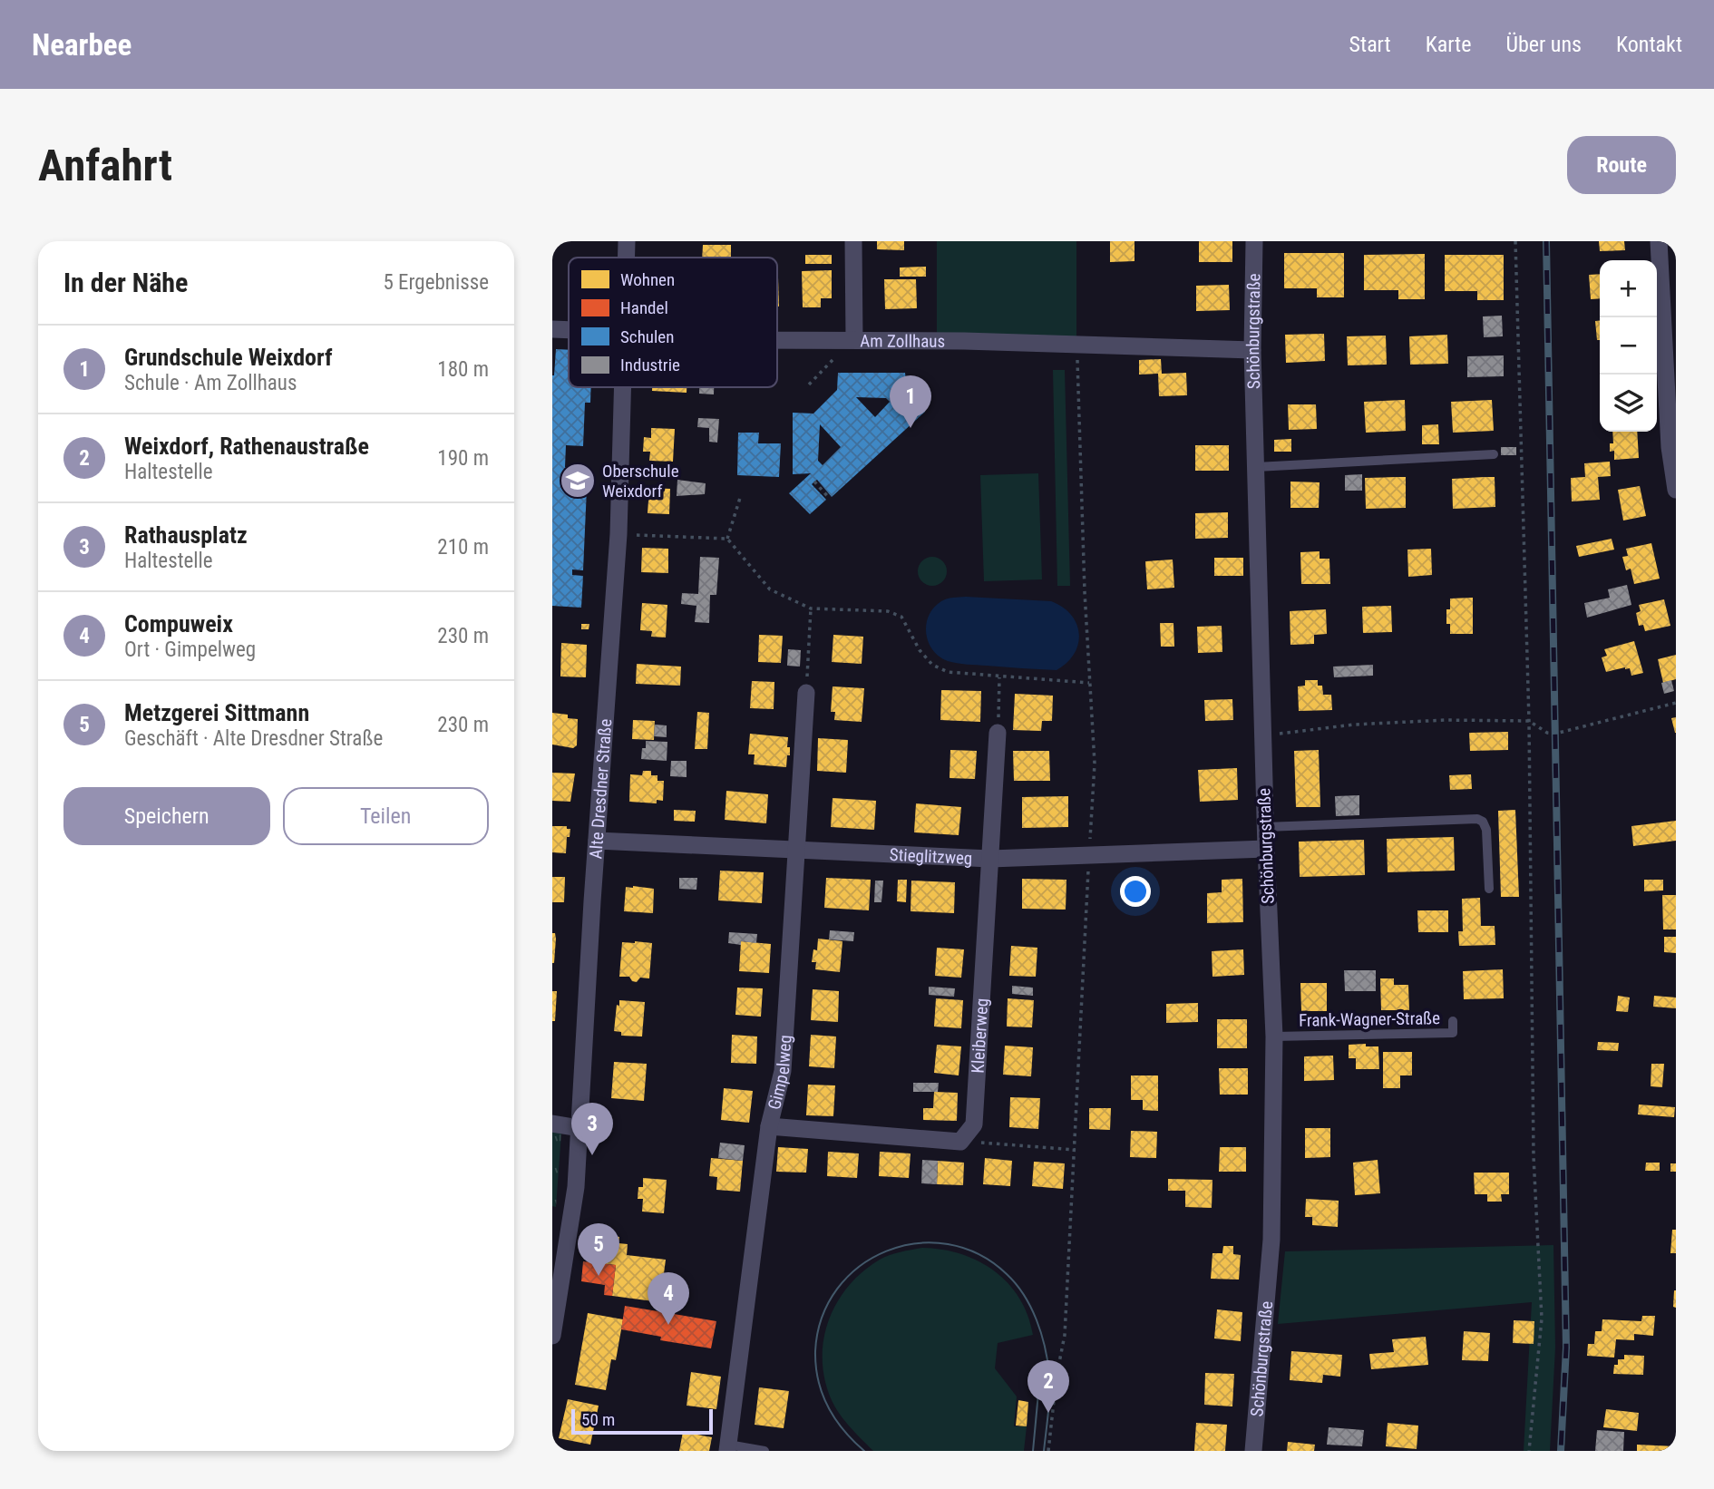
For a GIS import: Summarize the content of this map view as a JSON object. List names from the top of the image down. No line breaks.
{"streets":{"street":["Schönburgstraße","Am Zollhaus","Alte Dresdner Straße","Stieglitzweg","Kleiberweg","Gimpelweg"],"lane":["Frank-Wagner-Straße"]},"crossings":[["Schönburgstraße","Am Zollhaus"],["Schönburgstraße","Stieglitzweg"],["Schönburgstraße","Frank-Wagner-Straße"],["Alte Dresdner Straße","Stieglitzweg"],["Stieglitzweg","Kleiberweg"],["Stieglitzweg","Gimpelweg"]],"places":{"school or university":["Oberschule Weixdorf"]},"legend":["Wohnen","Handel","Schulen","Industrie"],"scale_bar":"50 m","page":{"header":"Nearbee","nav":["Start","Karte","Über uns","Kontakt"],"buttons":["Route",["Speichern","Teilen"]],"title":"Anfahrt","heading":["In der Nähe","5 Ergebnisse"],"map_buttons":["+","−"],"list":[{"mark":"1","name":"Grundschule Weixdorf","note":"Schule · Am Zollhaus","value":"180 m"},{"mark":"2","name":"Weixdorf, Rathenaustraße","note":"Haltestelle","value":"190 m"},{"mark":"3","name":"Rathausplatz","note":"Haltestelle","value":"210 m"},{"mark":"4","name":"Compuweix","note":"Ort · Gimpelweg","value":"230 m"},{"mark":"5","name":"Metzgerei Sittmann","note":"Geschäft · Alte Dresdner Straße","value":"230 m"}],"pins":["1","3","5","4","2"],"scale":"50 m"}}
